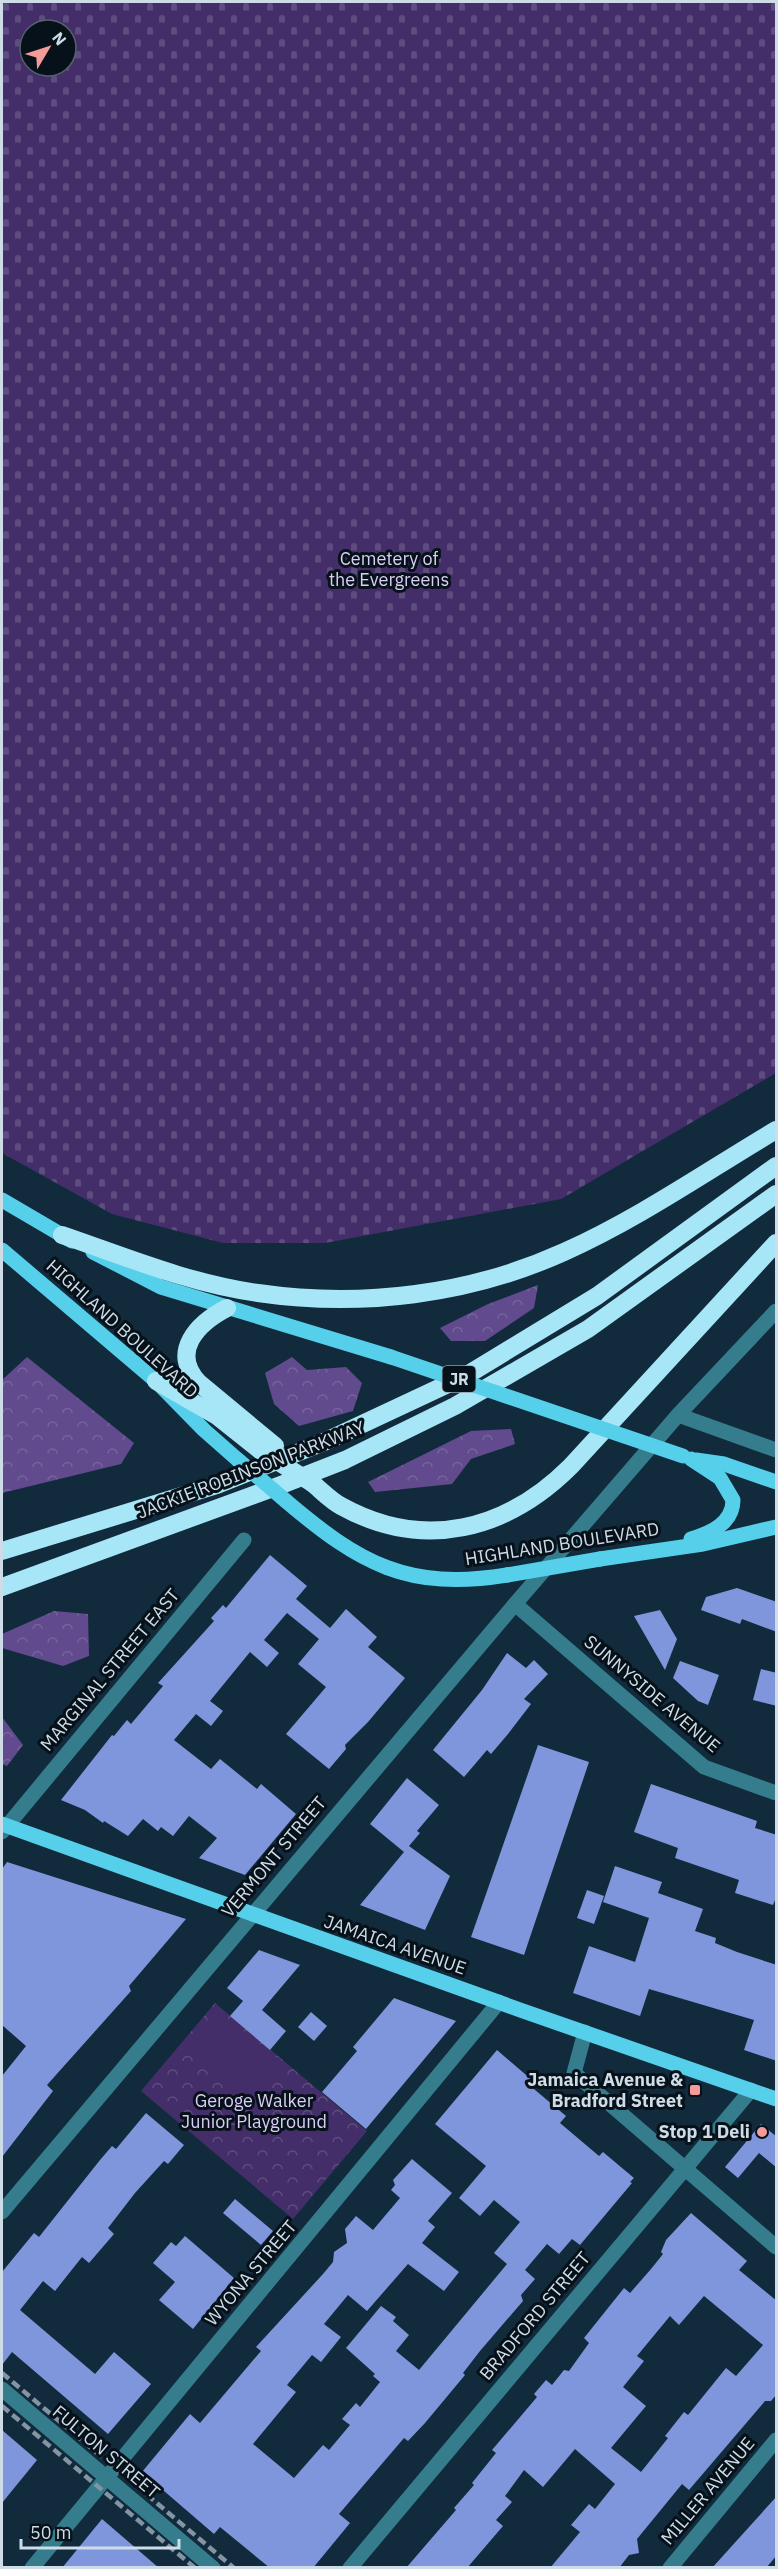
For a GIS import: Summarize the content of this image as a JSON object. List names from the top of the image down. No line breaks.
{"streets":{"highway":["JR","JACKIE ROBINSON PARKWAY"],"main road":["HIGHLAND BOULEVARD","JAMAICA AVENUE"],"street":["MARGINAL STREET EAST","SUNNYSIDE AVENUE","VERMONT STREET","WYONA STREET","BRADFORD STREET","FULTON STREET","MILLER AVENUE"]},"crossings":[["MARGINAL STREET EAST","JAMAICA AVENUE"],["SUNNYSIDE AVENUE","VERMONT STREET"],["VERMONT STREET","JAMAICA AVENUE"],["JAMAICA AVENUE","WYONA STREET"],["JAMAICA AVENUE","BRADFORD STREET"],["WYONA STREET","FULTON STREET"]],"parks":["Cemetery of the Evergreens","Geroge Walker Junior Playground"],"places":{"transit":["Jamaica Avenue & Bradford Street"],"other":["Stop 1 Deli"]},"scale_bar":"50 m","north":"top right"}
